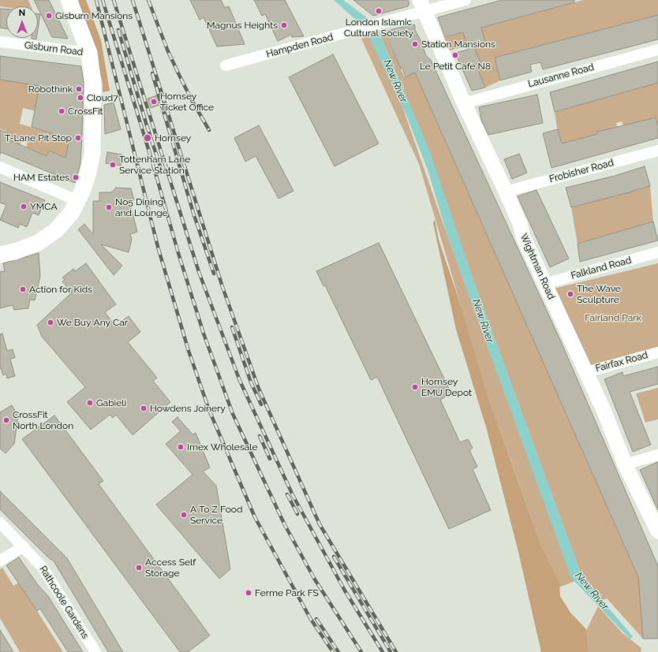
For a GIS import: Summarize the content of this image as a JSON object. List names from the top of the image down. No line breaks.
{"streets":{"main road":["Wightman Road"],"street":["Hampden Road","Gisburn Road","Lausanne Road","Frobisher Road","Falkland Road","Fairfax Road","Rathcoole Gardens"]},"crossings":[["Hampden Road","Wightman Road"],["Lausanne Road","Wightman Road"],["Frobisher Road","Wightman Road"],["Wightman Road","Falkland Road"],["Wightman Road","Fairfax Road"]],"water":["New River"],"parks":["Fairland Park"],"places":["London Islamic Cultural Society","Gisburn Mansions","Magnus Heights","Station Mansions","Le Petit Cafe N8","Robothink","Cloud7","Hornsey Ticket Office","CrossFit","T-Lane Pit Stop","Hornsey","Tottenham Lane Service Station","HAM Estates","YMCA","No5 Dining and Lounge","Action for Kids","The Wave Sculpture","We Buy Any Car","Hornsey EMU Depot","Gabieli","Howdens Joinery","CrossFit North London","Imex Wholesale","A To Z Food Service","Access Self Storage","Ferme Park FS"],"north":"top"}
